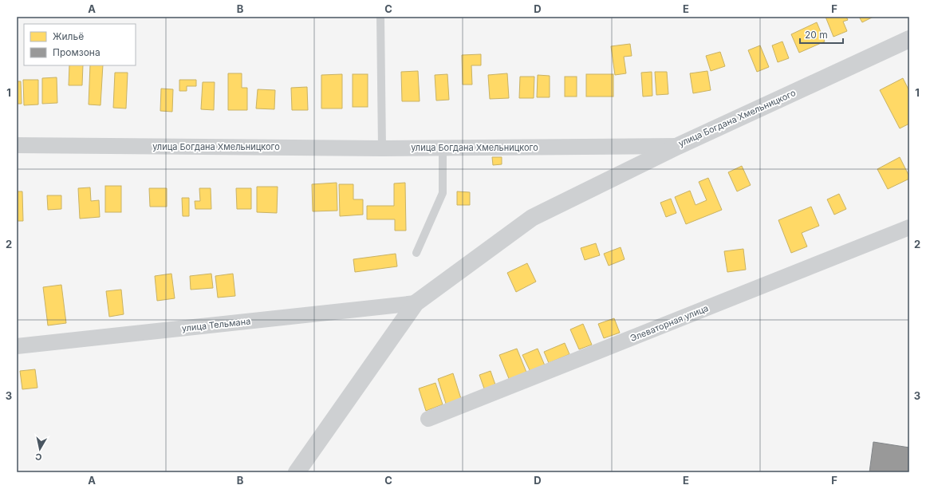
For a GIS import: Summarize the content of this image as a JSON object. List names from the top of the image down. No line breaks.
{"streets":{"street":["улица Богдана Хмельницкого","Элеваторная улица","улица Тельмана"]},"legend":["Жильё","Промзона"],"scale_bar":"20 m","north":"bottom","grid":{"columns":["A","B","C","D","E","F"],"rows":["1","2","3"]}}
